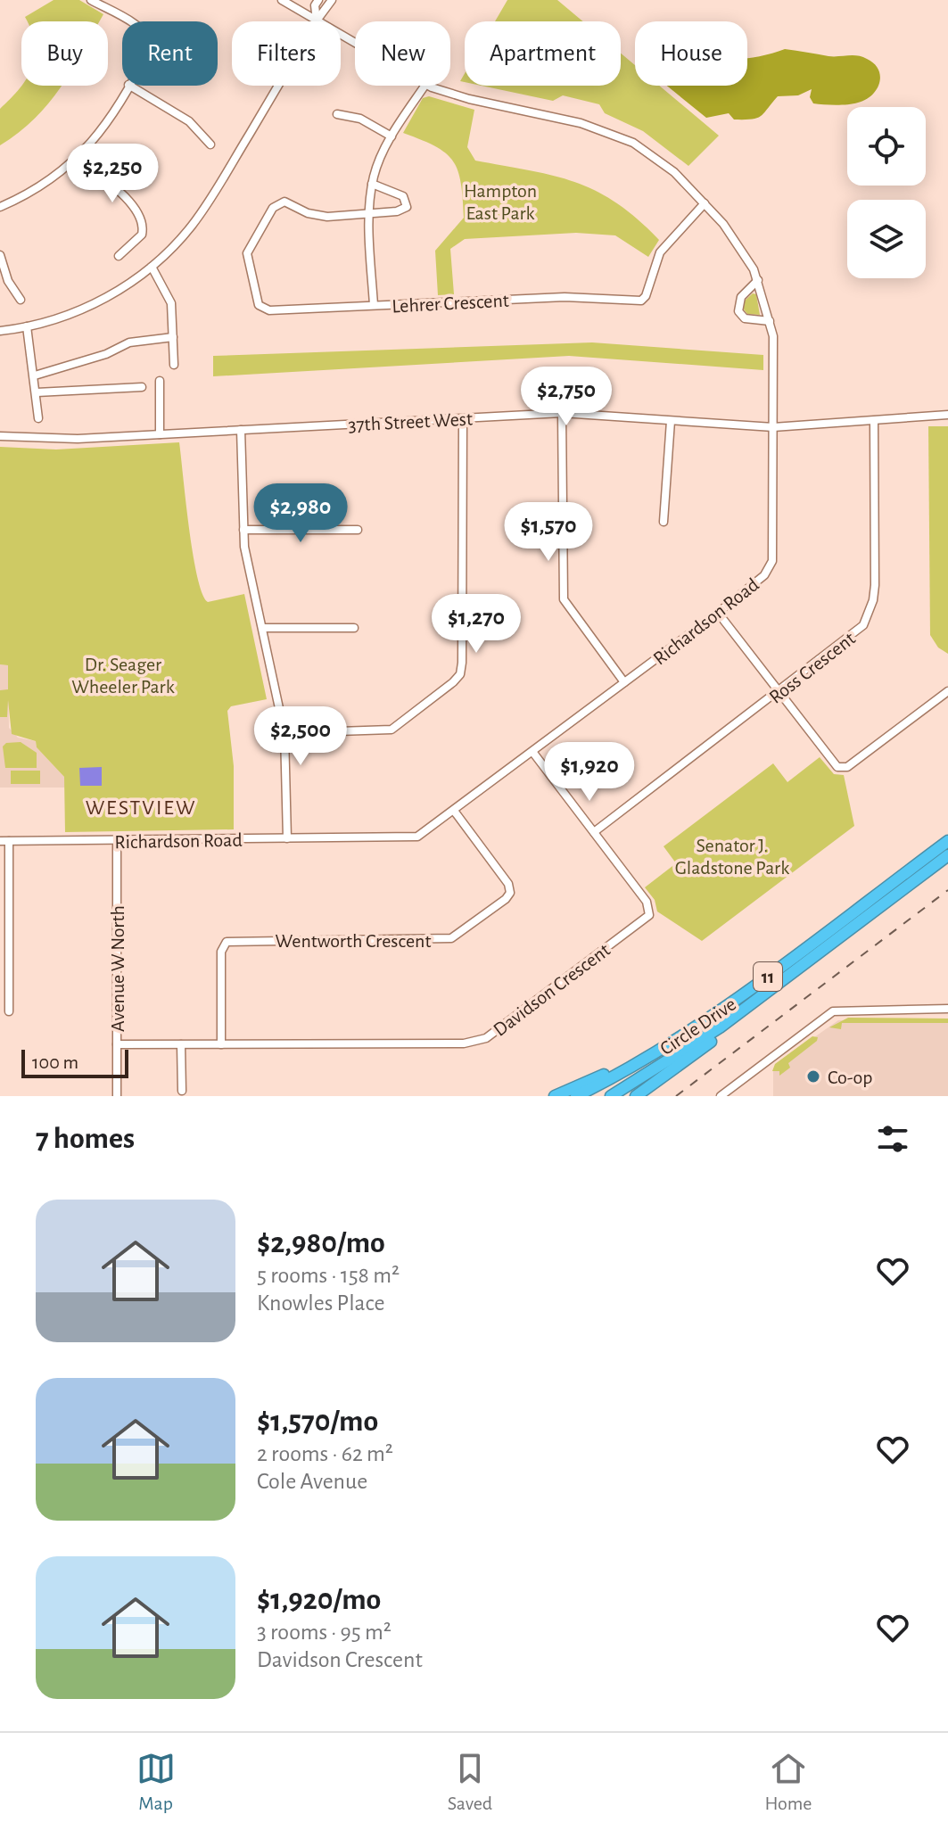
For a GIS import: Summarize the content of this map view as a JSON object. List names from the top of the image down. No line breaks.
{"streets":{"highway":["11","Circle Drive"],"street":["Lehrer Crescent","37th Street West","Richardson Road","Ross Crescent","Wentworth Crescent","Avenue W North","Davidson Crescent"]},"crossings":[["Lehrer Crescent","Richardson Road"],["37th Street West","Richardson Road"],["37th Street West","Ross Crescent"],["Richardson Road","Wentworth Crescent"],["Richardson Road","Avenue W North"],["Richardson Road","Davidson Crescent"],["Ross Crescent","Davidson Crescent"],["Wentworth Crescent","Davidson Crescent"],["Avenue W North","Davidson Crescent"]],"districts":["WESTVIEW"],"parks":["Hampton East Park","Dr. Seager Wheeler Park","Senator J. Gladstone Park"],"places":["Co-op"],"scale_bar":"100 m","page":{"chip":["Buy","Rent","Filters","New","Apartment","House"],"price":["$2,250","$2,750","$2,980","$1,570","$1,270","$2,500","$1,920"],"scale":"100 m","heading":"7 homes","list":[{"name":"$2,980/mo","note":"5 rooms · 158 m² · Knowles Place"},{"name":"$1,570/mo","note":"2 rooms · 62 m² · Cole Avenue"},{"name":"$1,920/mo","note":"3 rooms · 95 m² · Davidson Crescent"}],"tabs":["Map","Saved","Home"]}}
